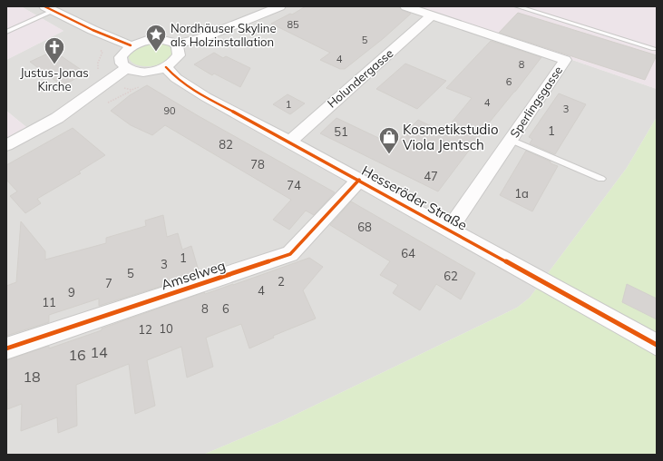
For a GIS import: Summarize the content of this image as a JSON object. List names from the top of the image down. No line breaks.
{"streets":{"street":["Holundergasse","Sperlingsgasse","Hesseröder Straße","Amselweg"]},"crossings":[["Holundergasse","Sperlingsgasse"],["Holundergasse","Hesseröder Straße"],["Sperlingsgasse","Hesseröder Straße"],["Hesseröder Straße","Amselweg"]],"places":{"place":["Nordhäuser Skyline als Holzinstallation"],"church":["Justus-Jonas Kirche"],"shop":["Kosmetikstudio Viola Jentsch"]},"house_numbers":["85","5","4","8","6","4","1","3","90","1","51","82","78","47","74","1a","68","64","1","3","5","62","2","7","4","9","11","8","6","10","12","14","16","18"]}
